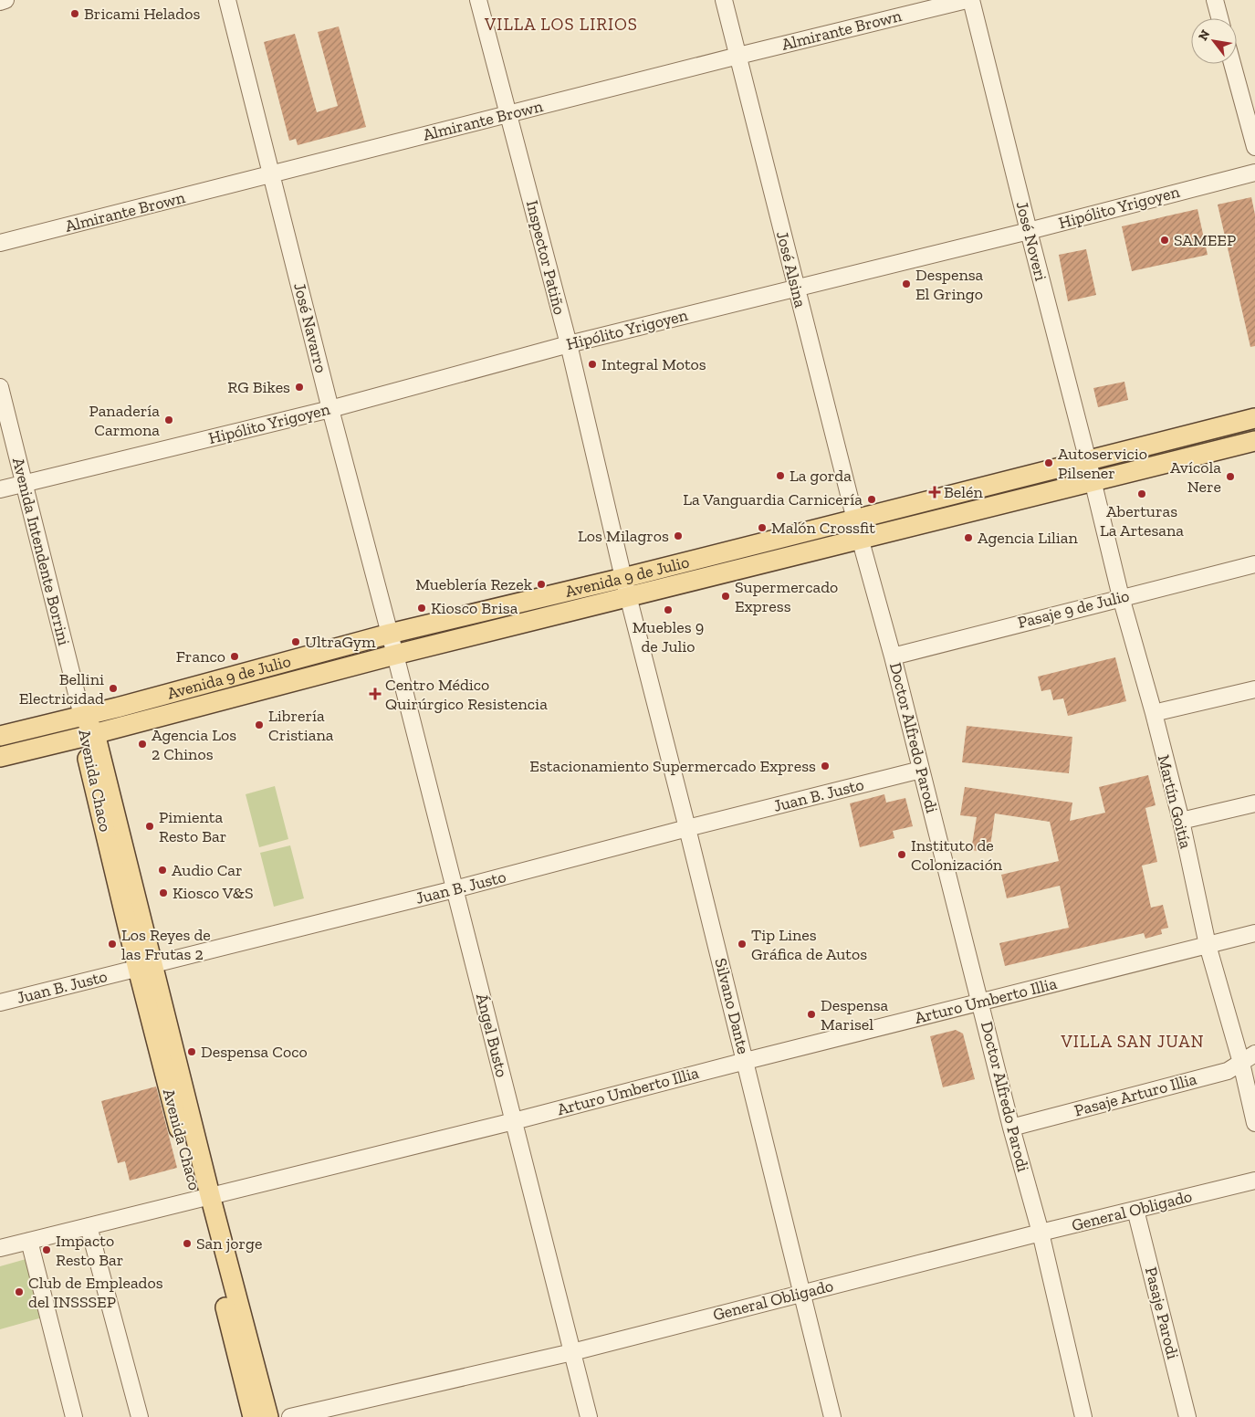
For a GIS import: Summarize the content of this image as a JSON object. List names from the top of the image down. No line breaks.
{"streets":{"main road":["Avenida 9 de Julio","Avenida Chaco"],"street":["Almirante Brown","Hipólito Yrigoyen","José Noveri","Inspector Patiño","José Alsina","José Navarro","Avenida Intendente Borrini","Pasaje 9 de Julio","Doctor Alfredo Parodi","Juan B. Justo","Martín Goitía","Arturo Umberto Illia","Silvano Dante","Ángel Busto","Pasaje Arturo Illia","General Obligado","Pasaje Parodi"]},"crossings":[["Almirante Brown","Inspector Patiño"],["Almirante Brown","José Alsina"],["Almirante Brown","José Navarro"],["Hipólito Yrigoyen","José Noveri"],["Hipólito Yrigoyen","Inspector Patiño"],["Hipólito Yrigoyen","José Alsina"],["Hipólito Yrigoyen","José Navarro"],["Hipólito Yrigoyen","Avenida Intendente Borrini"],["José Noveri","Avenida 9 de Julio"],["José Noveri","Martín Goitía"],["Inspector Patiño","Avenida 9 de Julio"],["Inspector Patiño","Silvano Dante"],["José Alsina","Avenida 9 de Julio"],["José Alsina","Doctor Alfredo Parodi"],["José Navarro","Avenida 9 de Julio"],["José Navarro","Ángel Busto"],["Avenida Intendente Borrini","Avenida 9 de Julio"],["Avenida Intendente Borrini","Avenida Chaco"],["Avenida 9 de Julio","Doctor Alfredo Parodi"],["Avenida 9 de Julio","Avenida Chaco"],["Avenida 9 de Julio","Martín Goitía"],["Avenida 9 de Julio","Silvano Dante"],["Avenida 9 de Julio","Ángel Busto"],["Pasaje 9 de Julio","Doctor Alfredo Parodi"],["Pasaje 9 de Julio","Martín Goitía"],["Doctor Alfredo Parodi","Juan B. Justo"],["Doctor Alfredo Parodi","Arturo Umberto Illia"],["Doctor Alfredo Parodi","Pasaje Arturo Illia"],["Doctor Alfredo Parodi","General Obligado"],["Avenida Chaco","Juan B. Justo"],["Avenida Chaco","Arturo Umberto Illia"],["Juan B. Justo","Silvano Dante"],["Juan B. Justo","Ángel Busto"],["Martín Goitía","Arturo Umberto Illia"],["Martín Goitía","Pasaje Arturo Illia"],["Arturo Umberto Illia","Silvano Dante"],["Arturo Umberto Illia","Ángel Busto"],["Silvano Dante","General Obligado"],["Ángel Busto","General Obligado"],["General Obligado","Pasaje Parodi"]],"districts":["VILLA LOS LIRIOS","VILLA SAN JUAN"],"places":{"other":["Bricami Helados","SAMEEP","Despensa El Gringo","Integral Motos","RG Bikes","Panadería Carmona","Autoservicio Pilsener","La gorda","Avícola Nere","Aberturas La Artesana","La Vanguardia Carnicería","Malón Crossfit","Los Milagros","Agencia Lilian","Mueblería Rezek","Supermercado Express","Kiosco Brisa","Muebles 9 de Julio","UltraGym","Franco","Bellini Electricidad","Librería Cristiana","Agencia Los 2 Chinos","Estacionamiento Supermercado Express","Pimienta Resto Bar","Instituto de Colonización","Audio Car","Kiosco V&S","Los Reyes de las Frutas 2","Tip Lines Gráfica de Autos","Despensa Marisel","Despensa Coco","San jorge","Impacto Resto Bar","Club de Empleados del INSSSEP"],"health":["Belén","Centro Médico Quirúrgico Resistencia"]},"north":"top left"}
